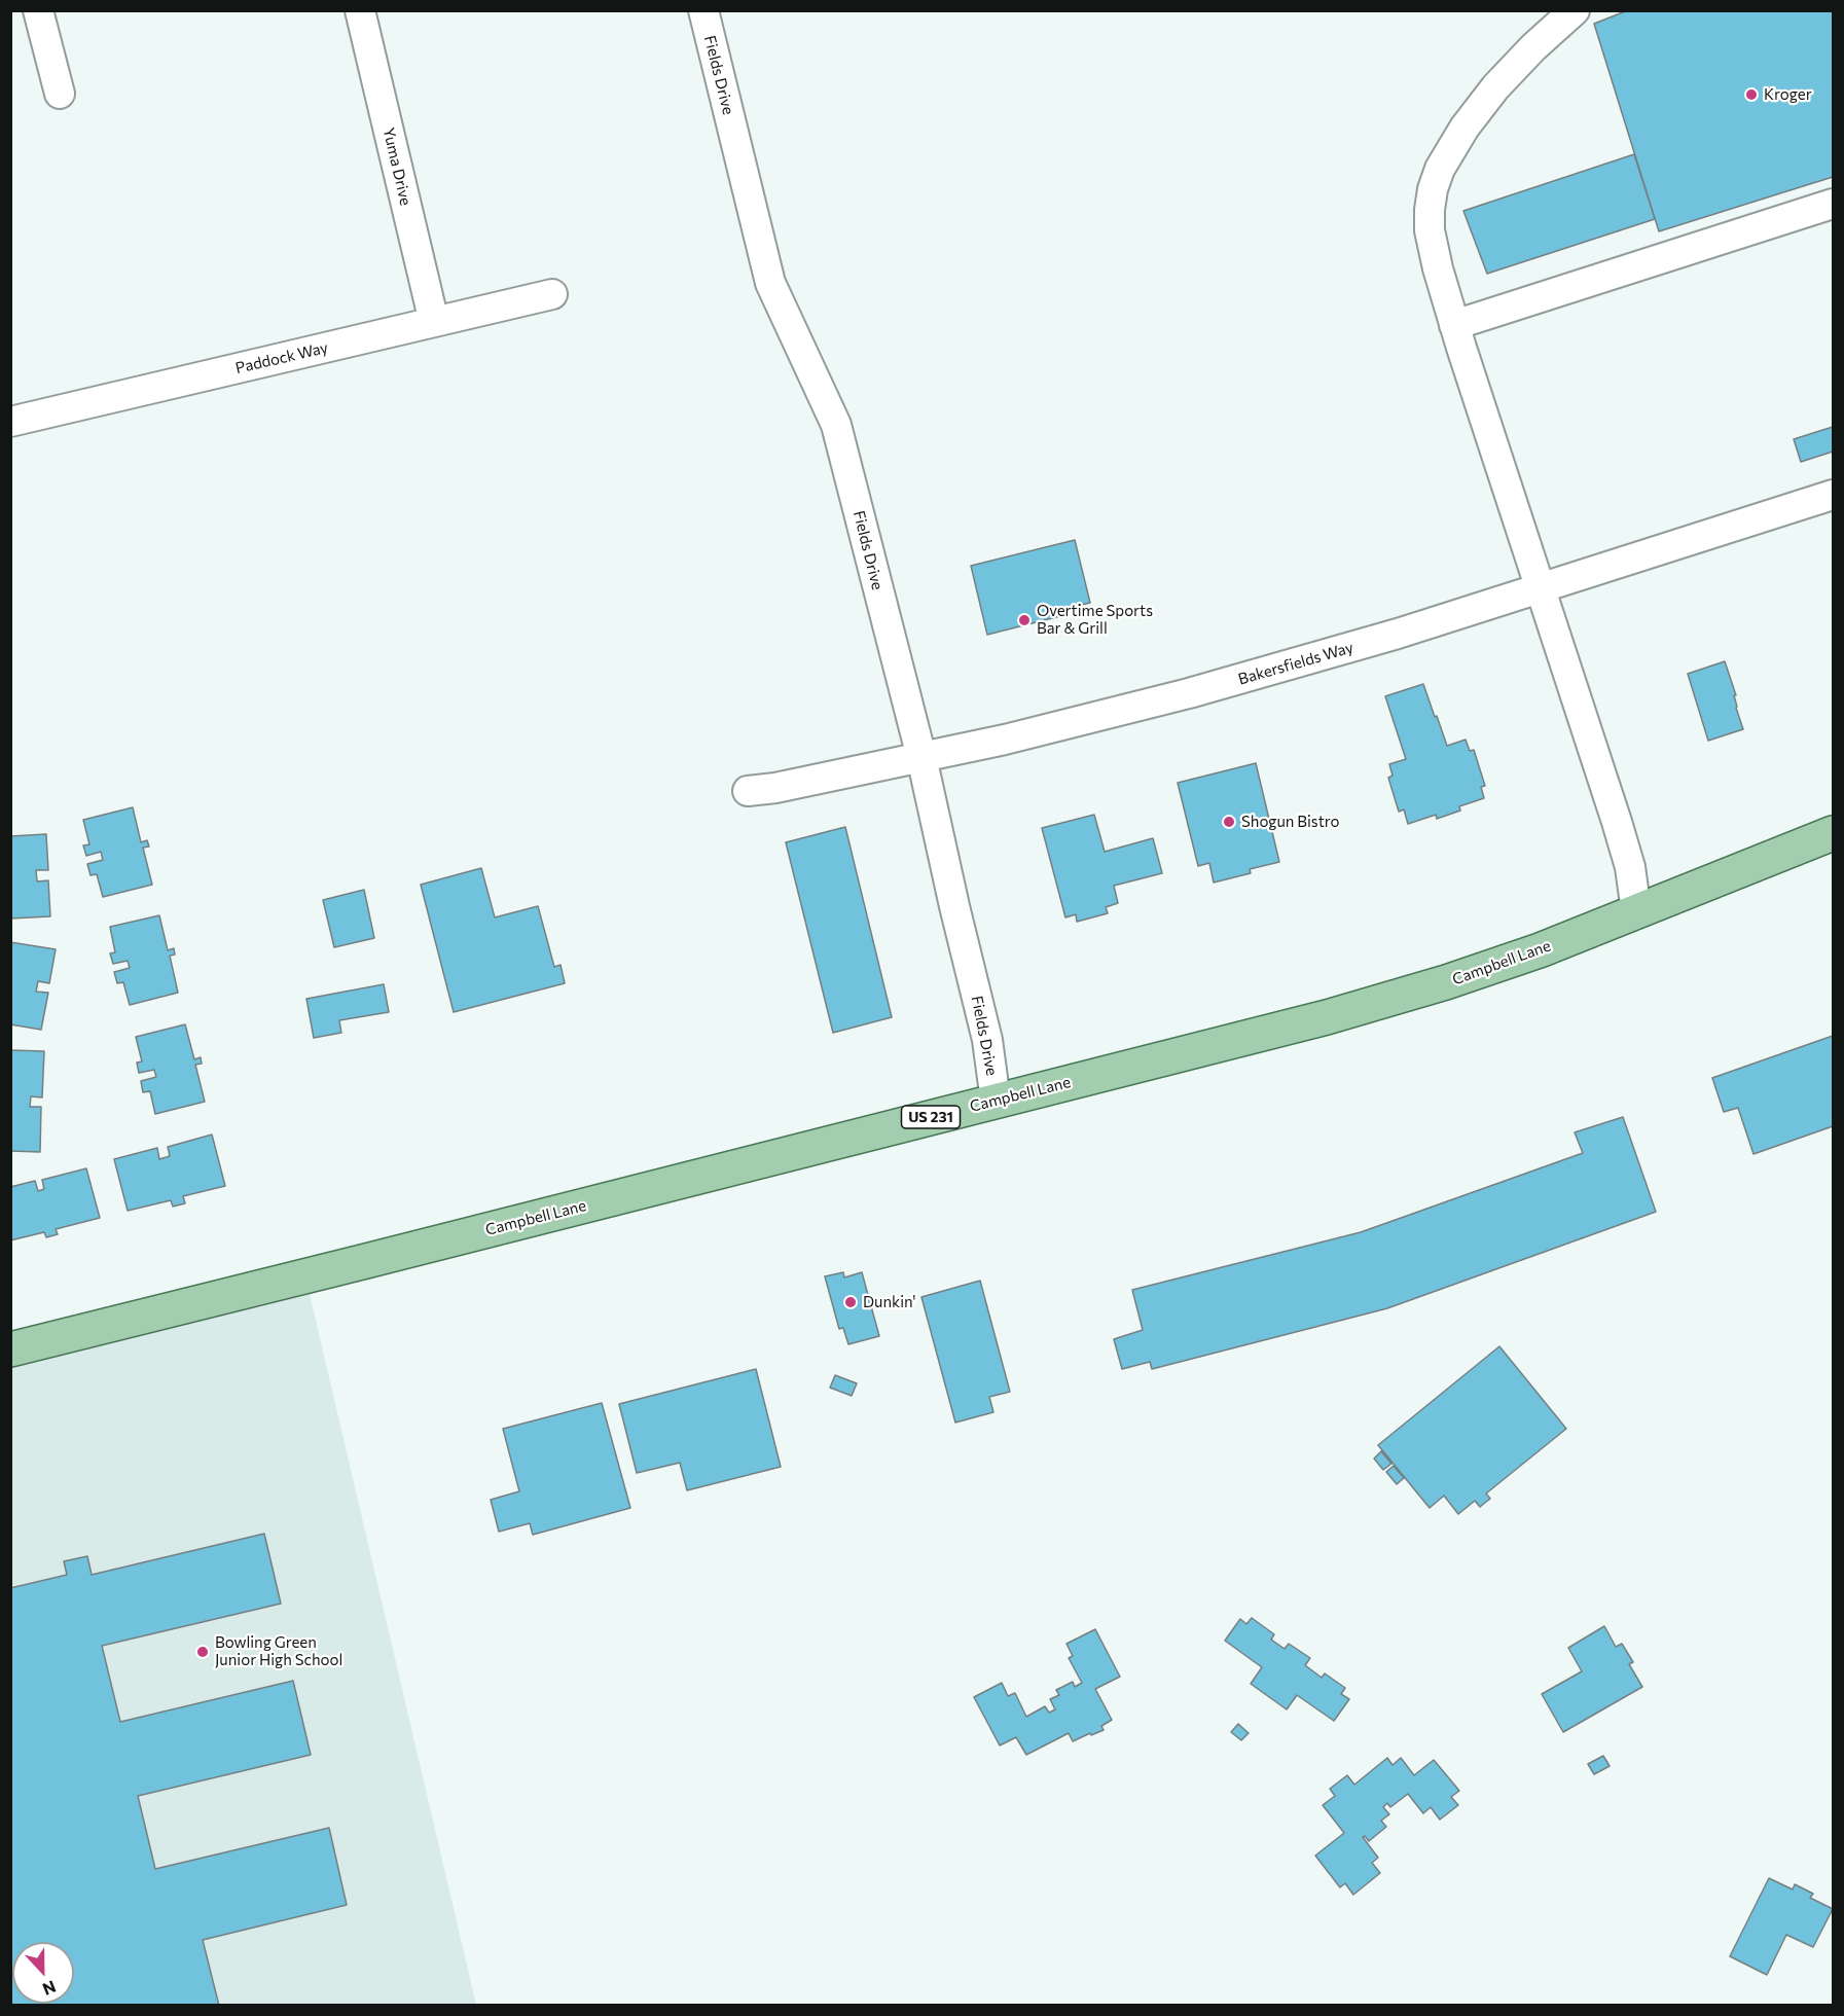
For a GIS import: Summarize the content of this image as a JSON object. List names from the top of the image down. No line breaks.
{"streets":{"main road":["Campbell Lane","US 231"],"street":["Fields Drive","Yuma Drive","Paddock Way","Bakersfields Way"]},"crossings":[["Fields Drive","Bakersfields Way"],["Fields Drive","Campbell Lane"],["Yuma Drive","Paddock Way"]],"places":["Kroger","Overtime Sports Bar & Grill","Shogun Bistro","Dunkin'","Bowling Green Junior High School"],"north":"bottom"}
